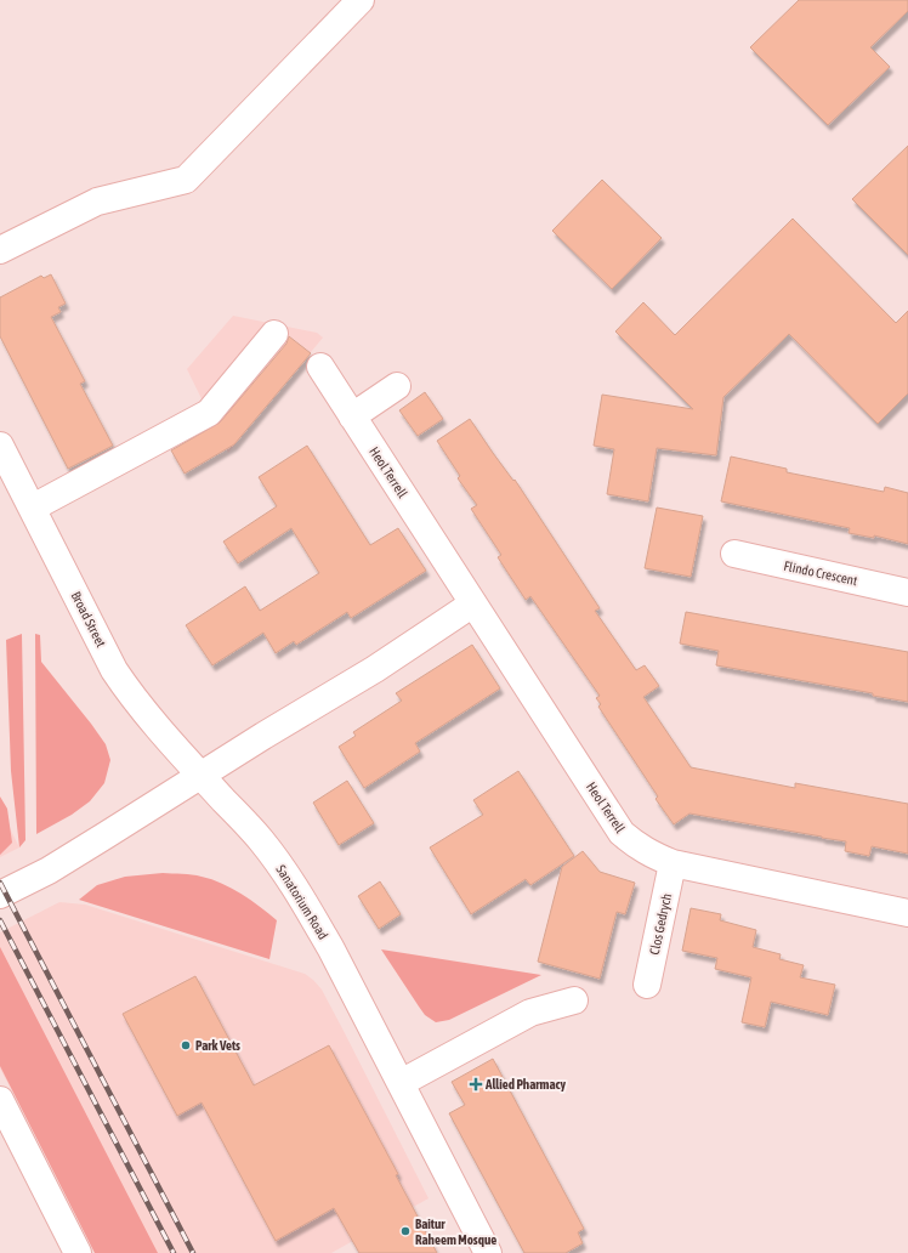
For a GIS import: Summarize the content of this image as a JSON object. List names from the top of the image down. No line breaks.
{"streets":{"street":["Heol Terrell","Flindo Crescent","Broad Street","Sanatorium Road","Clos Gedrych"]},"crossings":[["Heol Terrell","Clos Gedrych"],["Broad Street","Sanatorium Road"]],"places":{"other":["Park Vets","Baitur Raheem Mosque"],"health":["Allied Pharmacy"]}}
